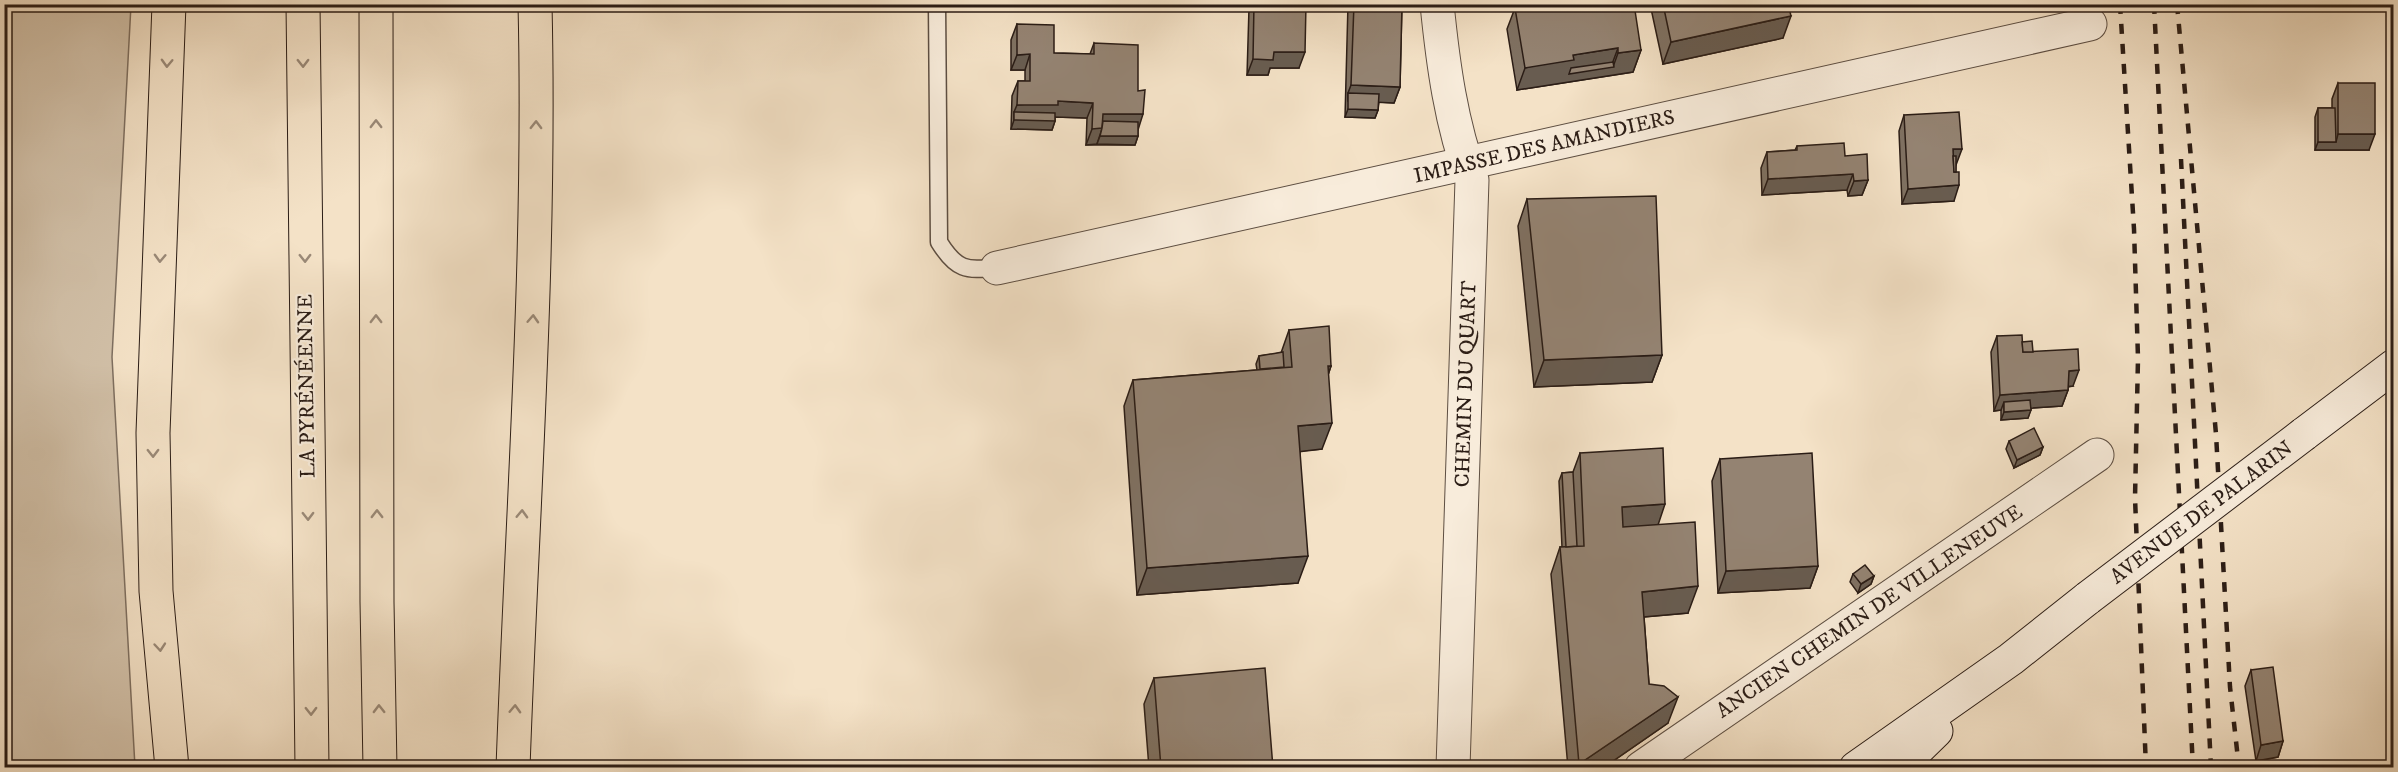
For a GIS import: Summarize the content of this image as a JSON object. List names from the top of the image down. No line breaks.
{"streets":{"highway":["LA PYRÉNÉENNE"],"street":["IMPASSE DES AMANDIERS","CHEMIN DU QUART","AVENUE DE PALARIN","ANCIEN CHEMIN DE VILLENEUVE"]},"crossings":[["IMPASSE DES AMANDIERS","CHEMIN DU QUART"]]}
